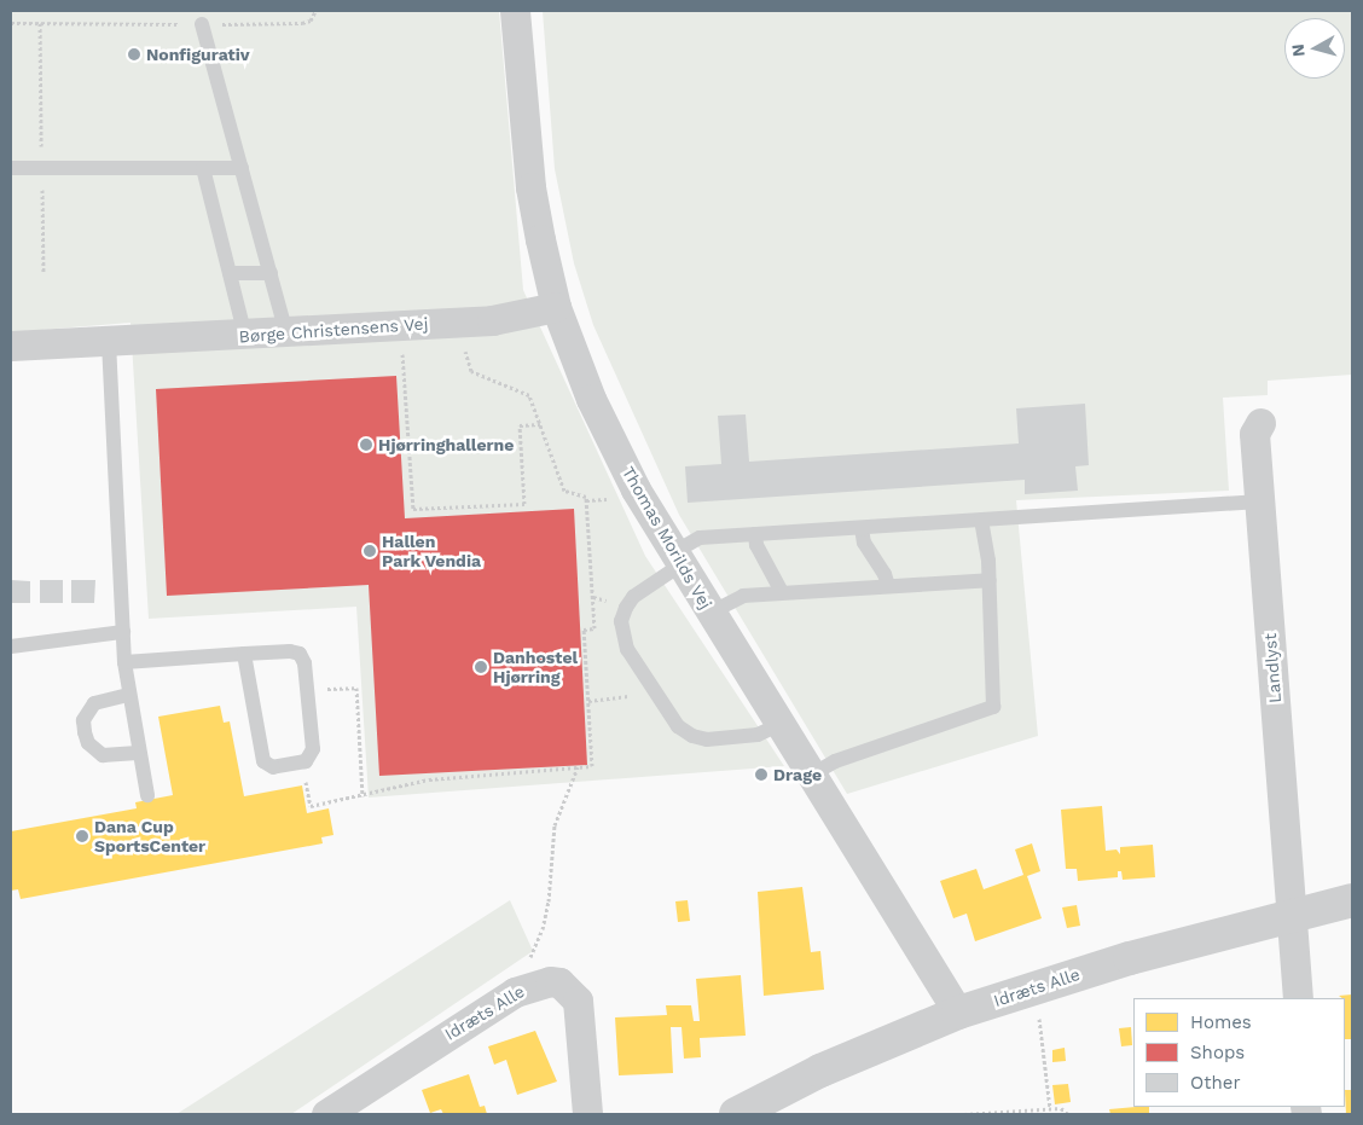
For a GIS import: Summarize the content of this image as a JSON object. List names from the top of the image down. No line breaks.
{"streets":{"street":["Børge Christensens Vej","Thomas Morilds Vej","Landlyst","Idræts Alle"]},"crossings":[["Børge Christensens Vej","Thomas Morilds Vej"],["Thomas Morilds Vej","Idræts Alle"],["Landlyst","Idræts Alle"]],"places":["Nonfigurativ","Hjørringhallerne","Hallen Park Vendia","Danhostel Hjørring","Drage","Dana Cup SportsCenter"],"legend":["Homes","Shops","Other"],"north":"left"}
